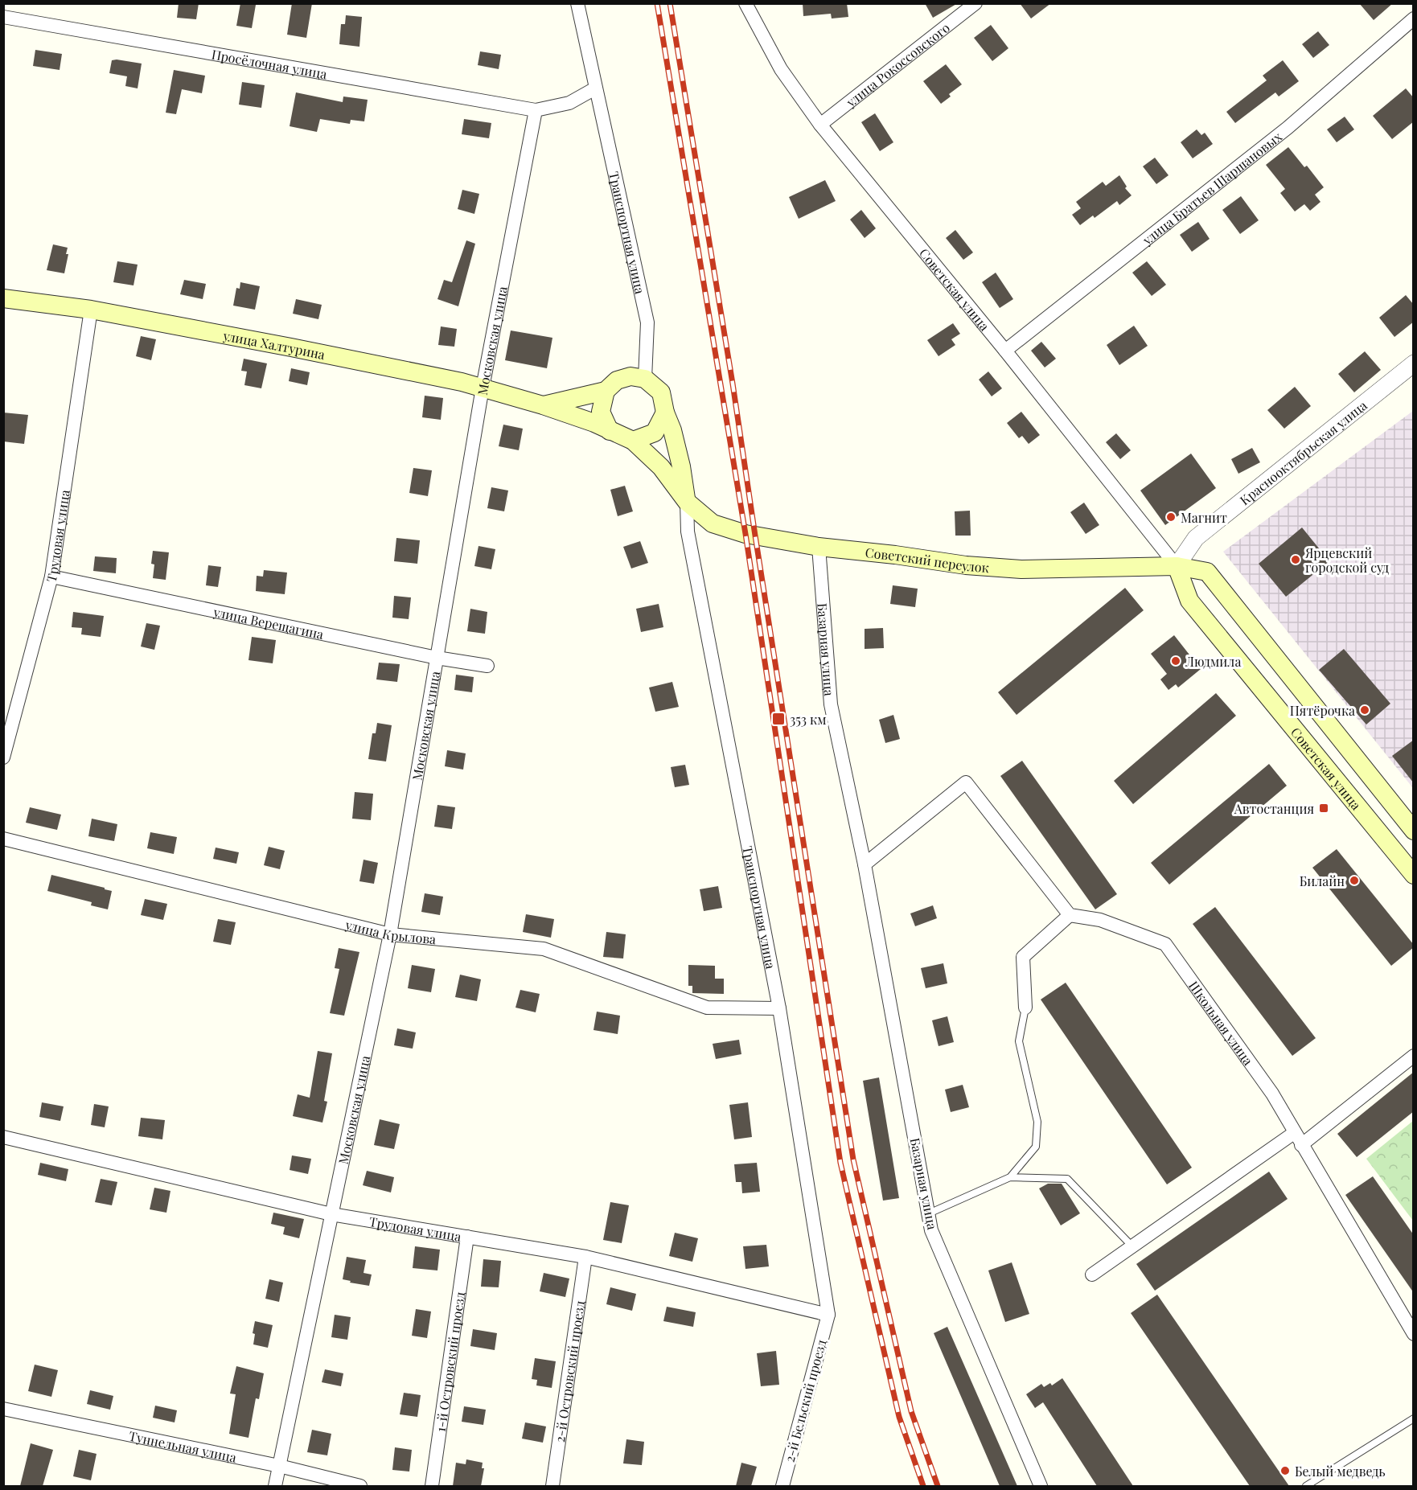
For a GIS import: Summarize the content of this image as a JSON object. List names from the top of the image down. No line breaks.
{"streets":{"main road":["Советская улица","улица Халтурина","Советский переулок"],"street":["Просёлочная улица","улица Рокоссовского","улица Братьев Шаршановых","Транспортная улица","Московская улица","Краснооктябрьская улица","Трудовая улица","улица Верещагина","Базарная улица","улица Крылова","Школьная улица","1-й Островский проезд","2-й Островский проезд","2-й Бельский проезд","Туннельная улица"]},"crossings":[["Просёлочная улица","Московская улица"],["улица Рокоссовского","Советская улица"],["улица Братьев Шаршановых","Советская улица"],["Транспортная улица","улица Халтурина"],["Транспортная улица","Трудовая улица"],["Транспортная улица","Советский переулок"],["Транспортная улица","улица Крылова"],["Транспортная улица","2-й Бельский проезд"],["Советская улица","Краснооктябрьская улица"],["Советская улица","Советский переулок"],["Московская улица","улица Халтурина"],["Московская улица","Трудовая улица"],["Московская улица","улица Верещагина"],["Московская улица","улица Крылова"],["Московская улица","Туннельная улица"],["улица Халтурина","Трудовая улица"],["улица Халтурина","Советский переулок"],["Краснооктябрьская улица","Советский переулок"],["Трудовая улица","улица Верещагина"],["Трудовая улица","1-й Островский проезд"],["Трудовая улица","2-й Островский проезд"],["Трудовая улица","2-й Бельский проезд"],["Советский переулок","Базарная улица"]],"places":{"other":["Магнит","Ярцевский городской суд","Людмила","Пятёрочка","Билайн","Белый медведь"],"transit":["353 км","Автостанция"]}}
